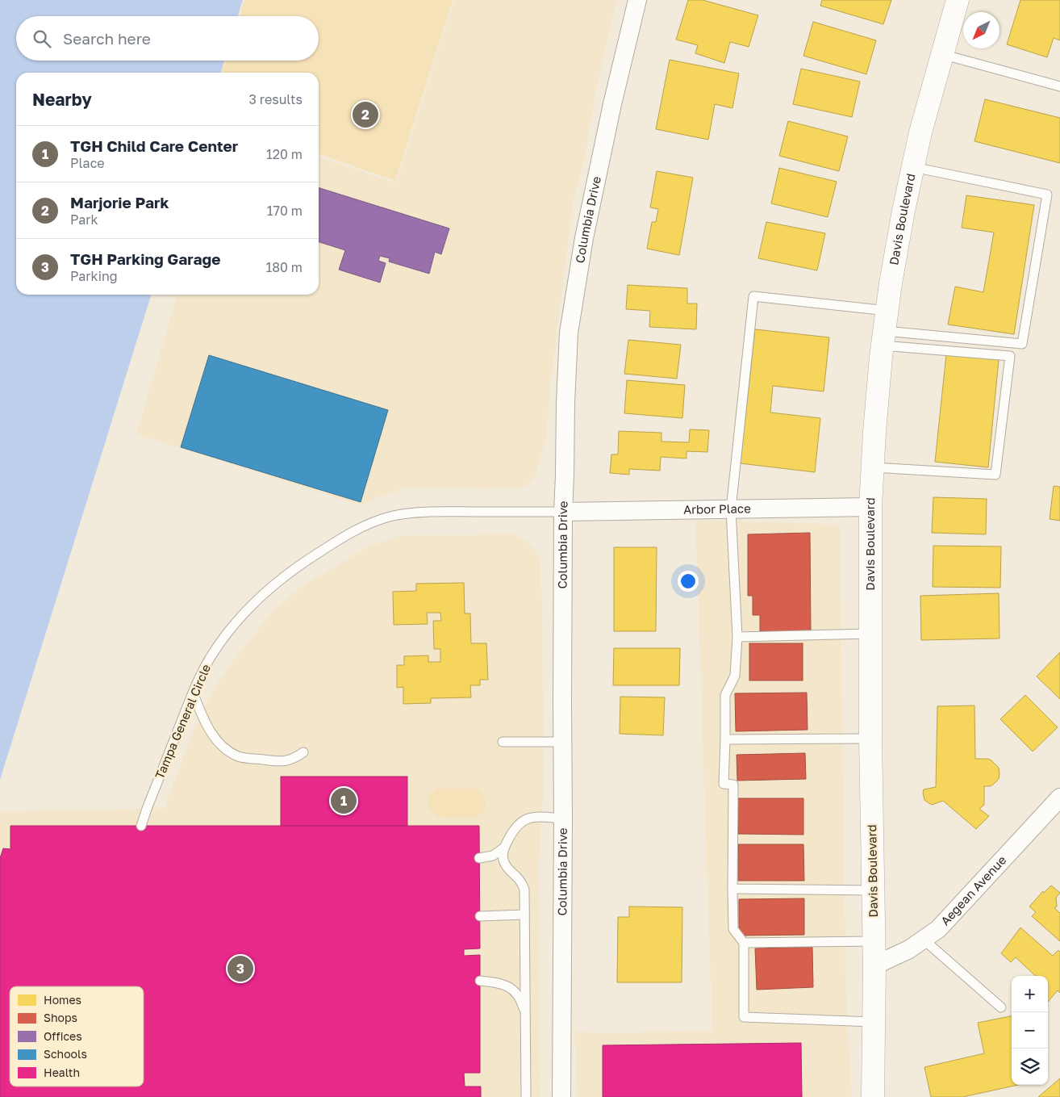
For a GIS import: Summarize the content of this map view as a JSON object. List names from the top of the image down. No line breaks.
{"streets":{"street":["Columbia Drive","Davis Boulevard","Arbor Place","Aegean Avenue"],"lane":["Tampa General Circle"]},"crossings":[["Columbia Drive","Arbor Place"],["Columbia Drive","Tampa General Circle"],["Davis Boulevard","Arbor Place"],["Davis Boulevard","Aegean Avenue"],["Arbor Place","Tampa General Circle"]],"legend":["Homes","Shops","Offices","Schools","Health"],"north":"bottom left","page":{"search":"Search here","heading":["Nearby","3 results"],"pins":["2","1","3"],"list":[{"mark":"1","name":"TGH Child Care Center","note":"Place","value":"120 m"},{"mark":"2","name":"Marjorie Park","note":"Park","value":"170 m"},{"mark":"3","name":"TGH Parking Garage","note":"Parking","value":"180 m"}],"map_buttons":["+","−"]}}
